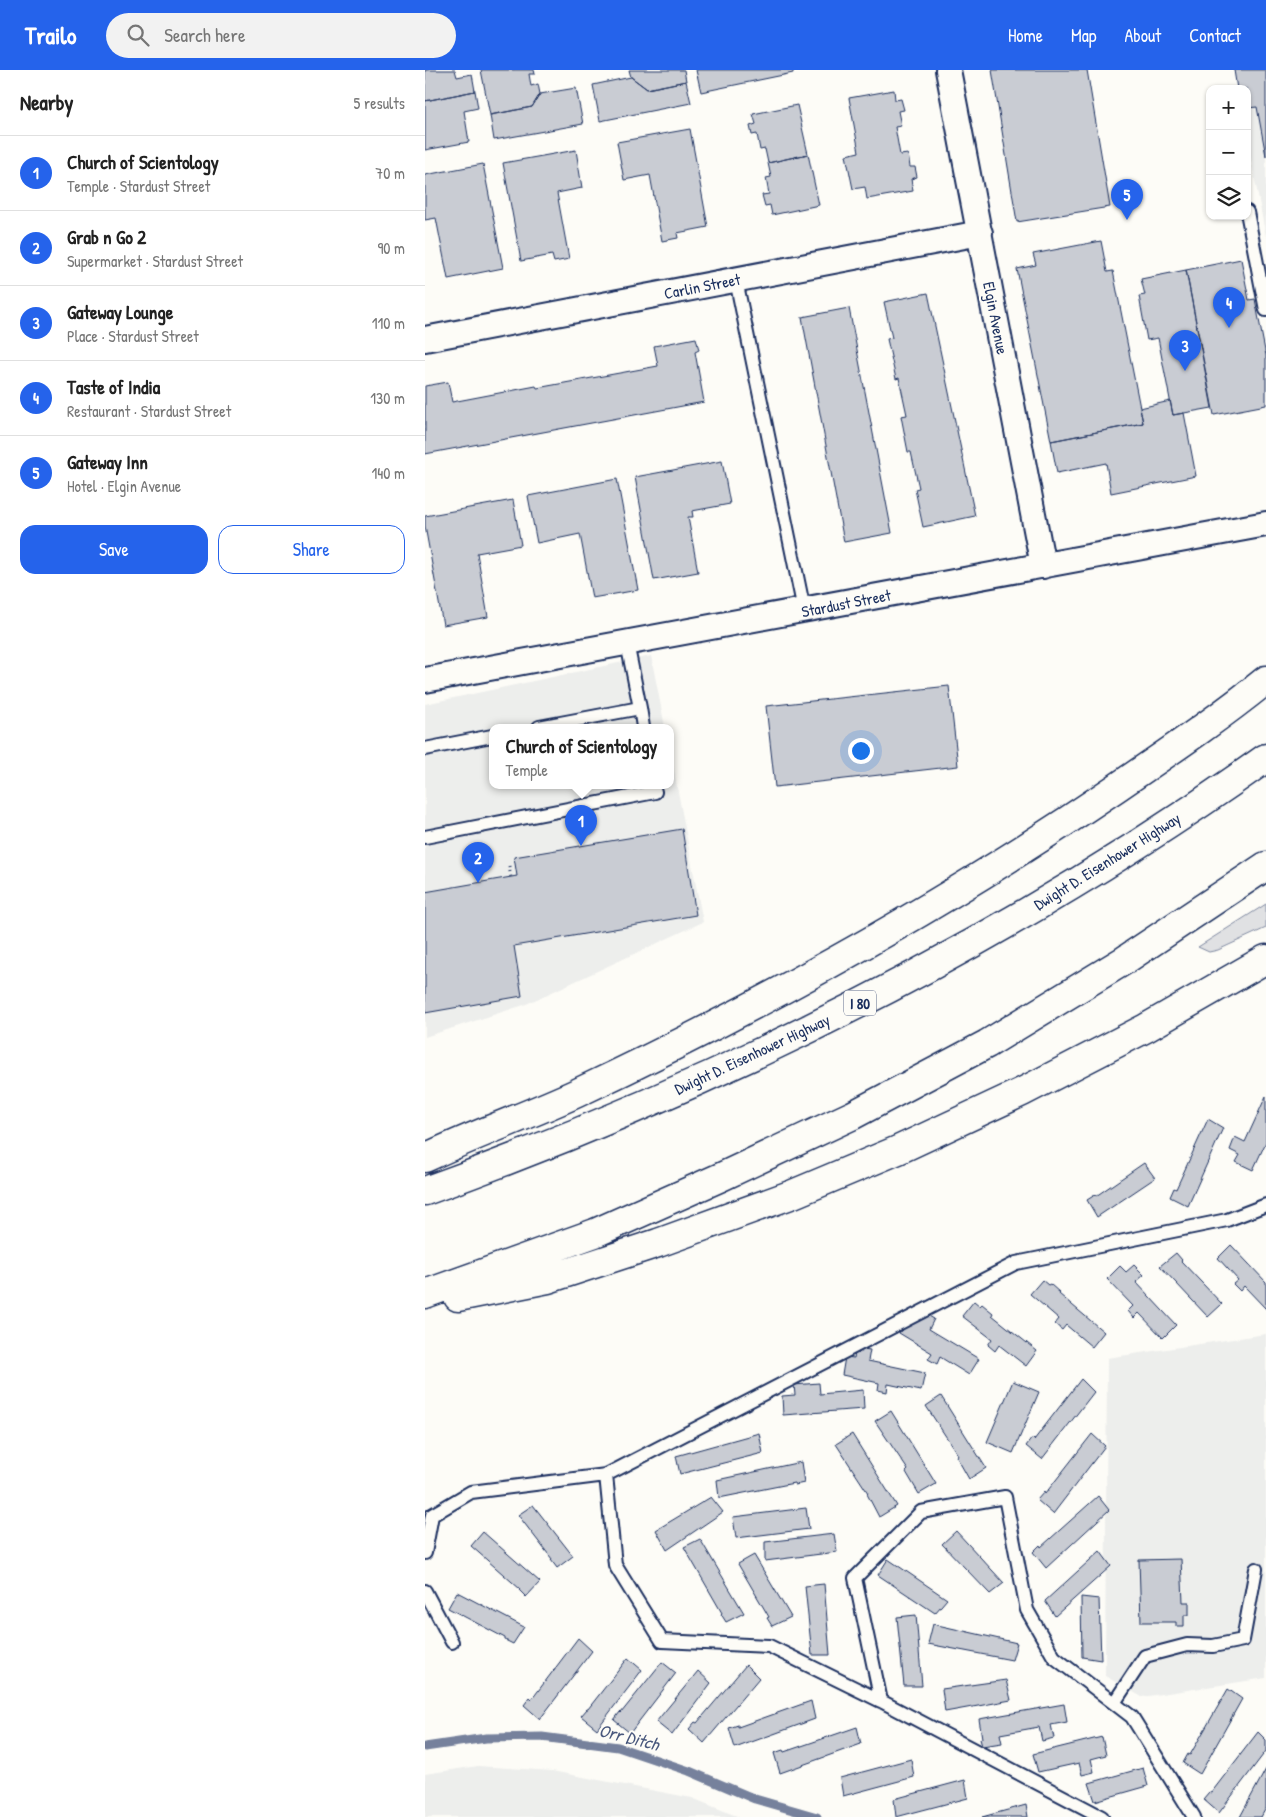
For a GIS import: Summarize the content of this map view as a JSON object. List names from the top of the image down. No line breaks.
{"streets":{"highway":["Dwight D. Eisenhower Highway","I 80"],"street":["Carlin Street","Elgin Avenue","Stardust Street"]},"crossings":[["Carlin Street","Elgin Avenue"],["Elgin Avenue","Stardust Street"]],"water":["Orr Ditch"],"page":{"header":"Trailo","search":"Search here","nav":["Home","Map","About","Contact"],"heading":["Nearby","5 results"],"map_buttons":["+","−"],"list":[{"mark":"1","name":"Church of Scientology","note":"Temple · Stardust Street","value":"70 m"},{"mark":"2","name":"Grab n Go 2","note":"Supermarket · Stardust Street","value":"90 m"},{"mark":"3","name":"Gateway Lounge","note":"Place · Stardust Street","value":"110 m"},{"mark":"4","name":"Taste of India","note":"Restaurant · Stardust Street","value":"130 m"},{"mark":"5","name":"Gateway Inn","note":"Hotel · Elgin Avenue","value":"140 m"}],"pins":["5","4","3","1","2"],"buttons":["Save","Share"],"popup":["Church of Scientology","Temple"]}}
